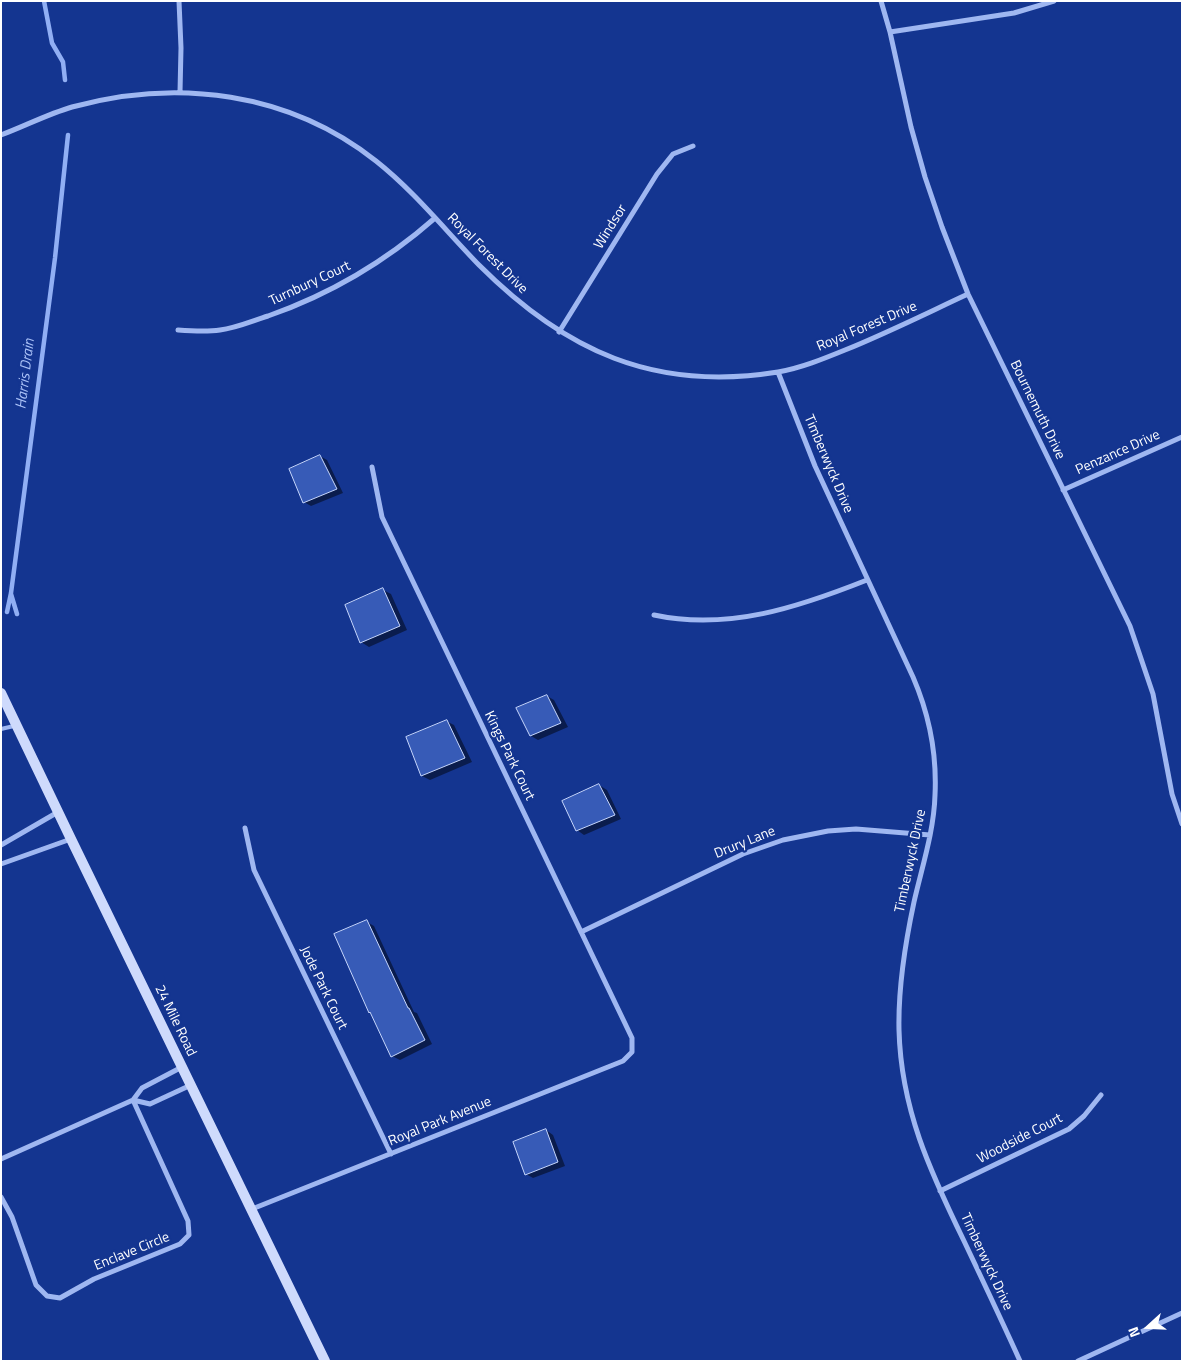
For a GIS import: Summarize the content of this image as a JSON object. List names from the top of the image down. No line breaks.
{"streets":{"street":["Windsor","Royal Forest Drive","Turnbury Court","Bournemuth Drive","Penzance Drive","Timberwyck Drive","Kings Park Court","Drury Lane","Jode Park Court","24 Mile Road","Royal Park Avenue","Woodside Court","Enclave Circle"]},"crossings":[["Windsor","Royal Forest Drive"],["Royal Forest Drive","Turnbury Court"],["Royal Forest Drive","Bournemuth Drive"],["Royal Forest Drive","Timberwyck Drive"],["Bournemuth Drive","Penzance Drive"],["Timberwyck Drive","Drury Lane"],["Timberwyck Drive","Woodside Court"],["Kings Park Court","Drury Lane"],["Kings Park Court","Royal Park Avenue"],["Jode Park Court","Royal Park Avenue"],["24 Mile Road","Royal Park Avenue"]],"water":["Harris Drain"],"north":"left"}
